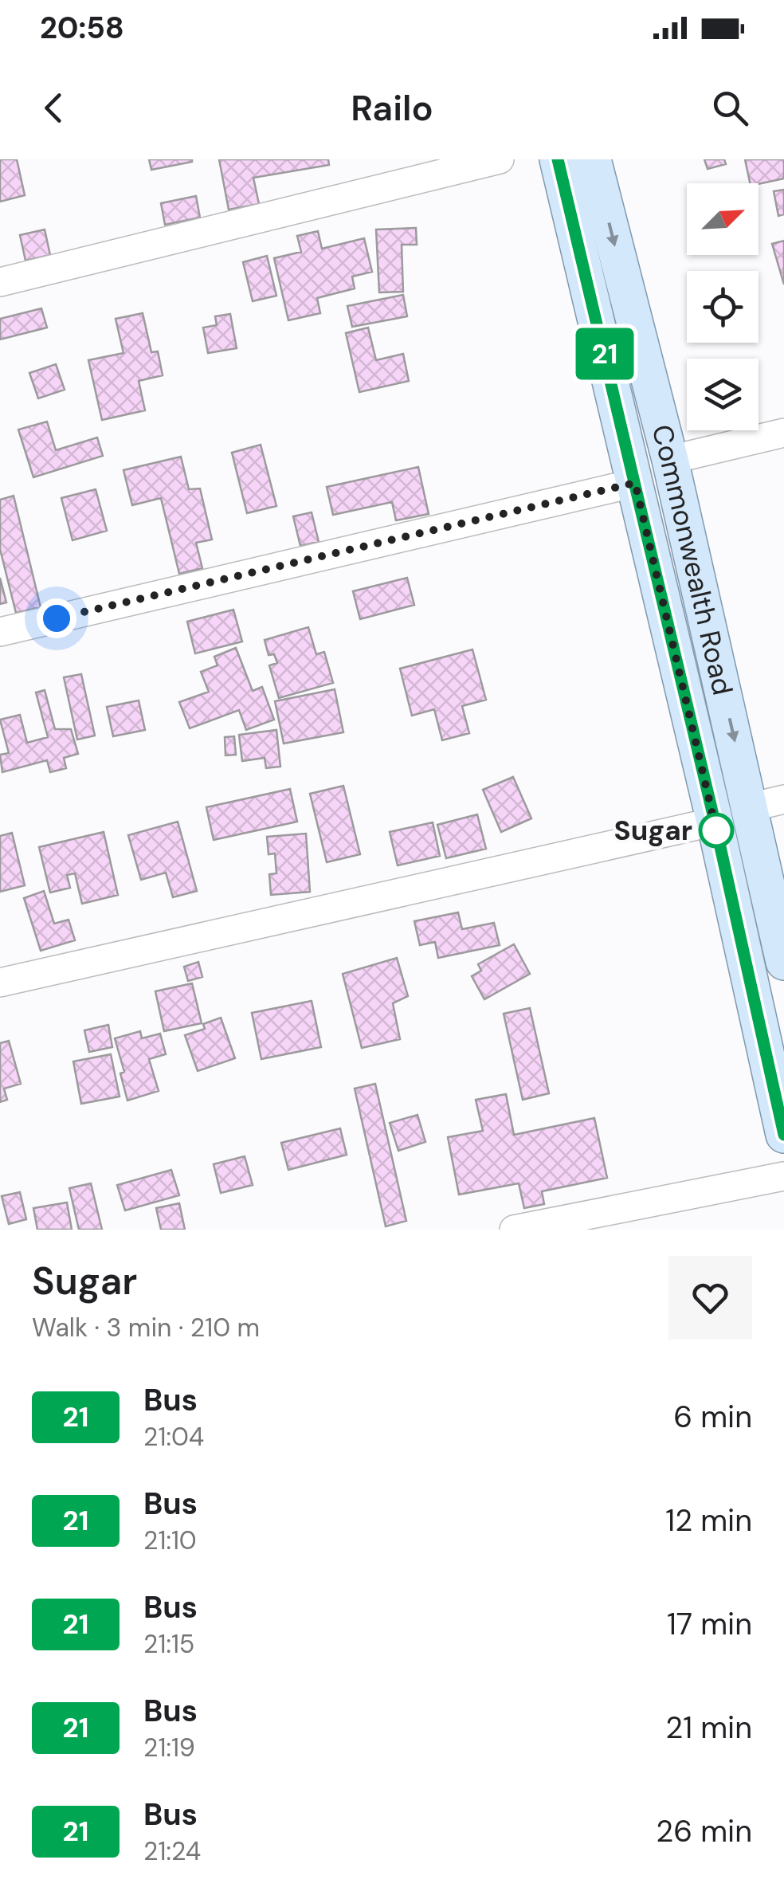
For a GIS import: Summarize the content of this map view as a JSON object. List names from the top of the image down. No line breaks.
{"streets":{"main road":["Commonwealth Road"]},"places":["Sugar"],"lines":["bus line 21"],"north":"top right","page":{"status":"20:58","header":"Railo","on_map":"21","heading":["Sugar","Walk · 3 min · 210 m"],"list":[{"mark":"21","name":"Bus","note":"21:04","value":"6 min"},{"mark":"21","name":"Bus","note":"21:10","value":"12 min"},{"mark":"21","name":"Bus","note":"21:15","value":"17 min"},{"mark":"21","name":"Bus","note":"21:19","value":"21 min"},{"mark":"21","name":"Bus","note":"21:24","value":"26 min"}]}}
